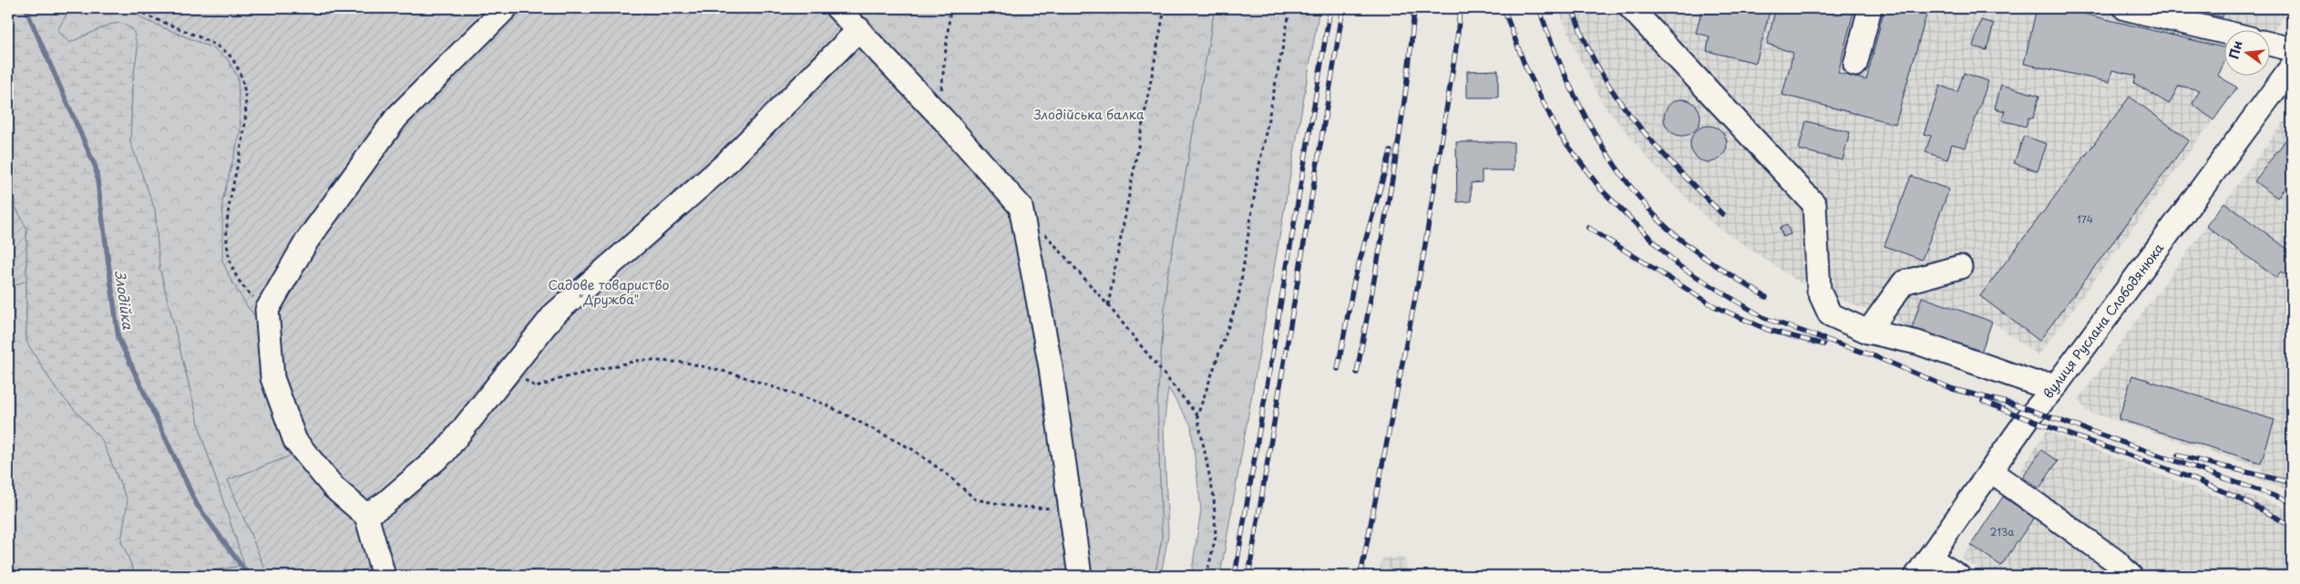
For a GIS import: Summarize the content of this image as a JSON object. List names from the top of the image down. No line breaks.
{"streets":{"street":["вулиця Руслана Слободянюка"]},"water":["Злодійка"],"parks":["Злодійська балка","Садове товариство \"Дружба\""],"house_numbers":["174","213а"],"north":"left"}
